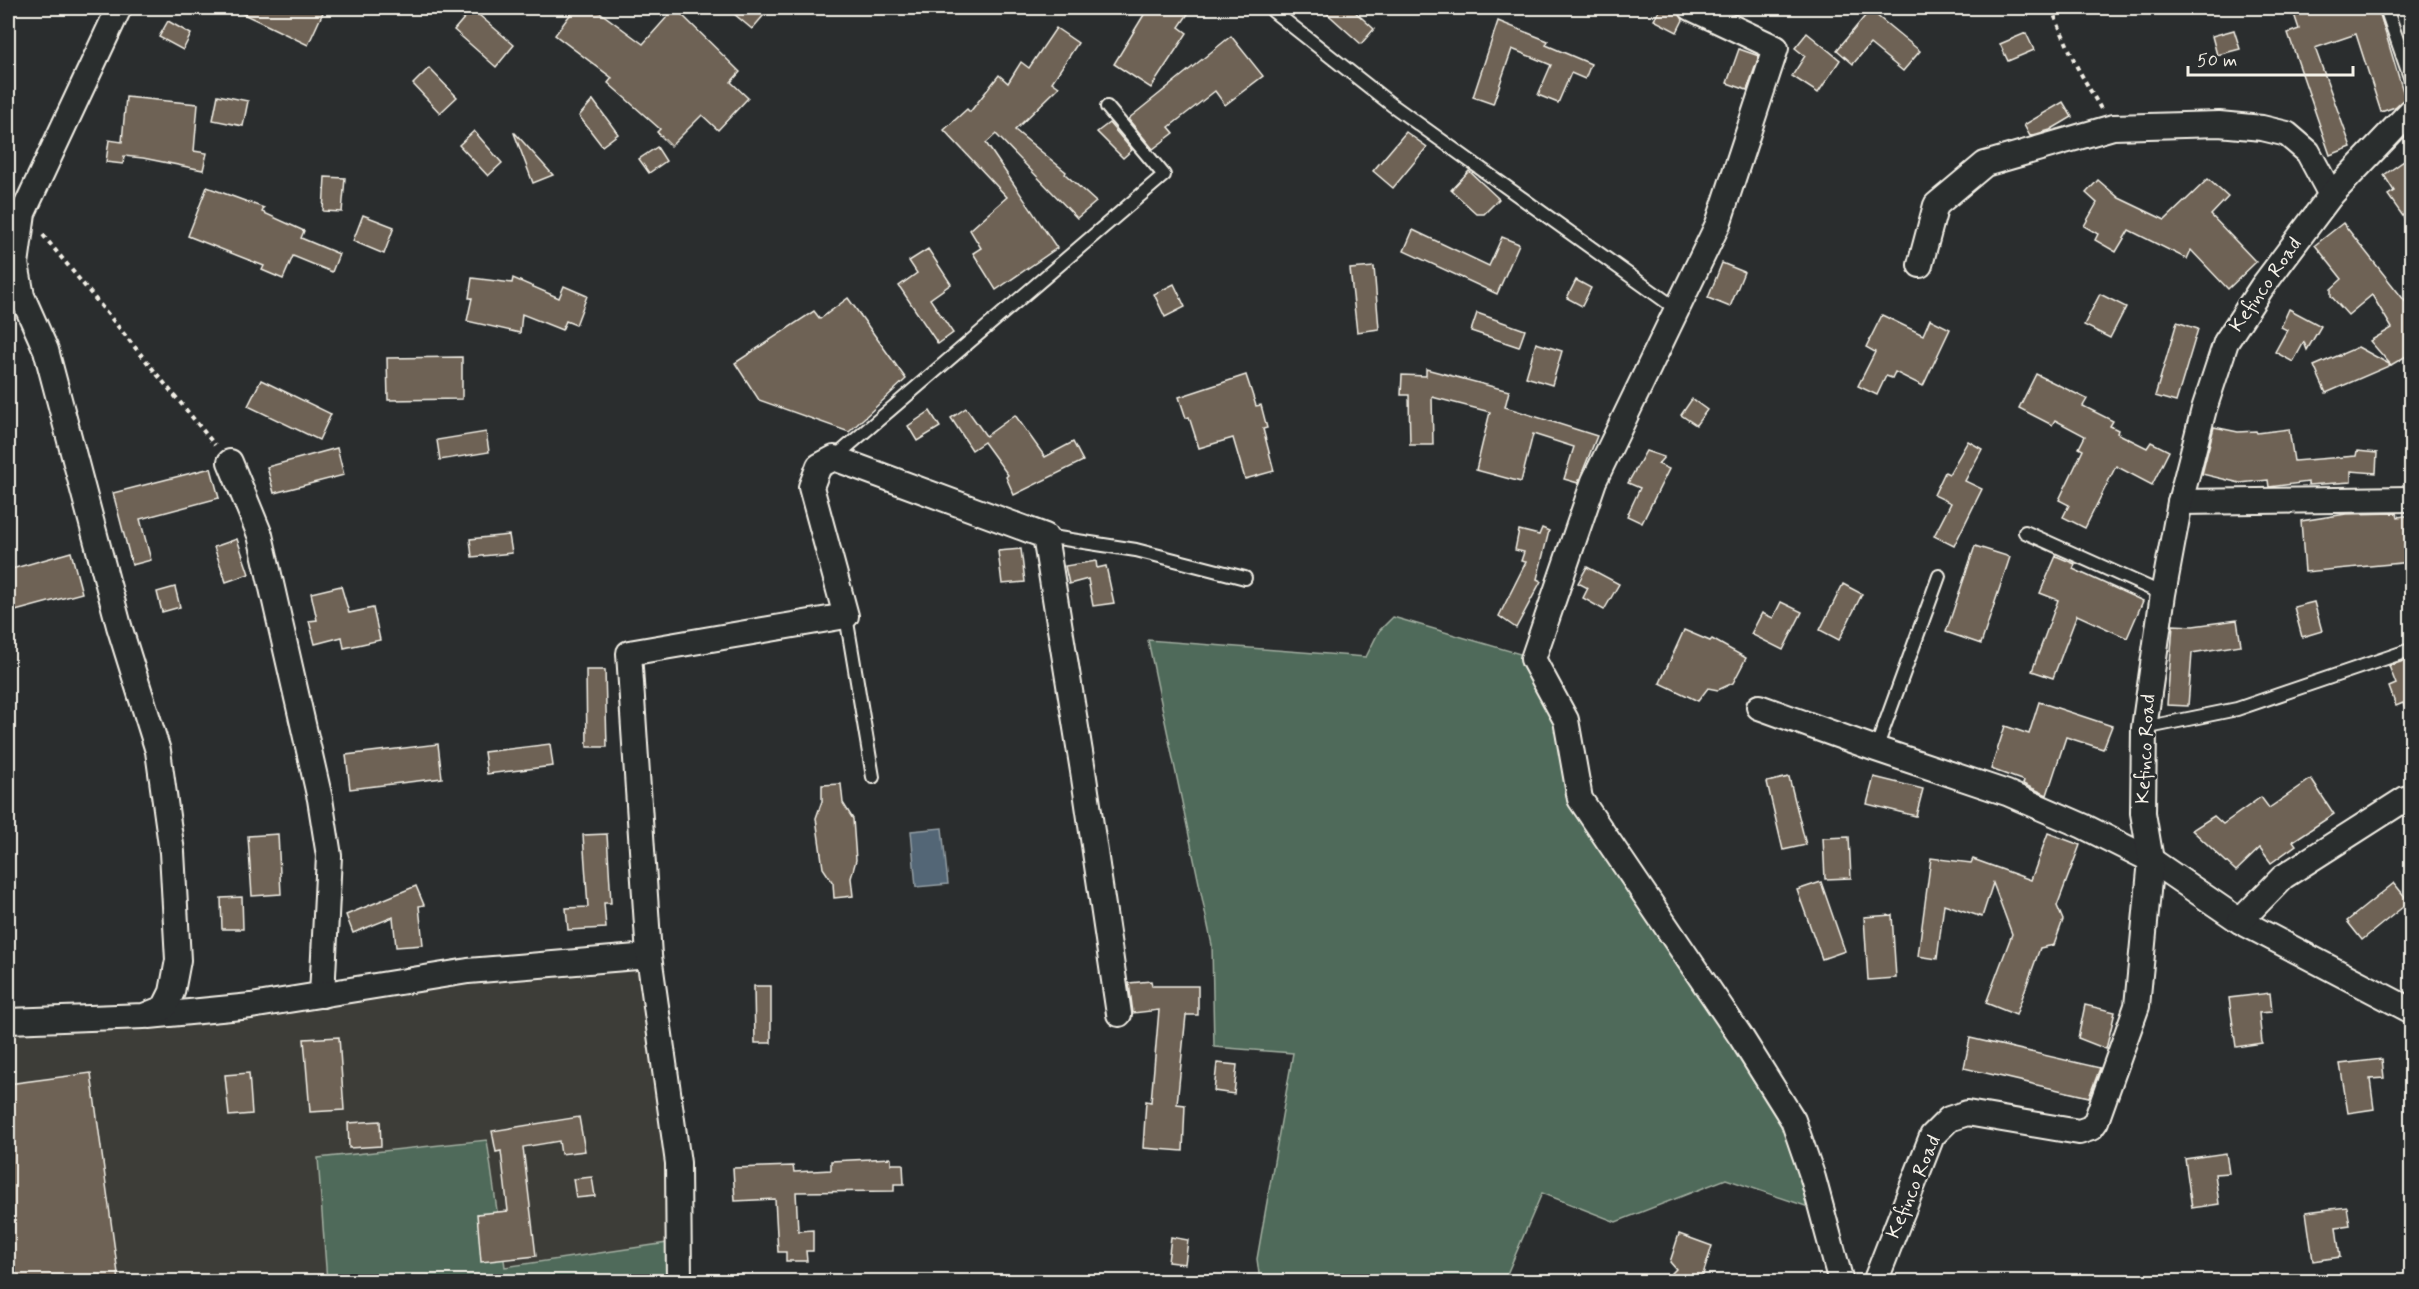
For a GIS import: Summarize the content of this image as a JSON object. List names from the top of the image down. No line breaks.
{"streets":{"street":["Kefinco Road"]},"scale_bar":"50 m"}
